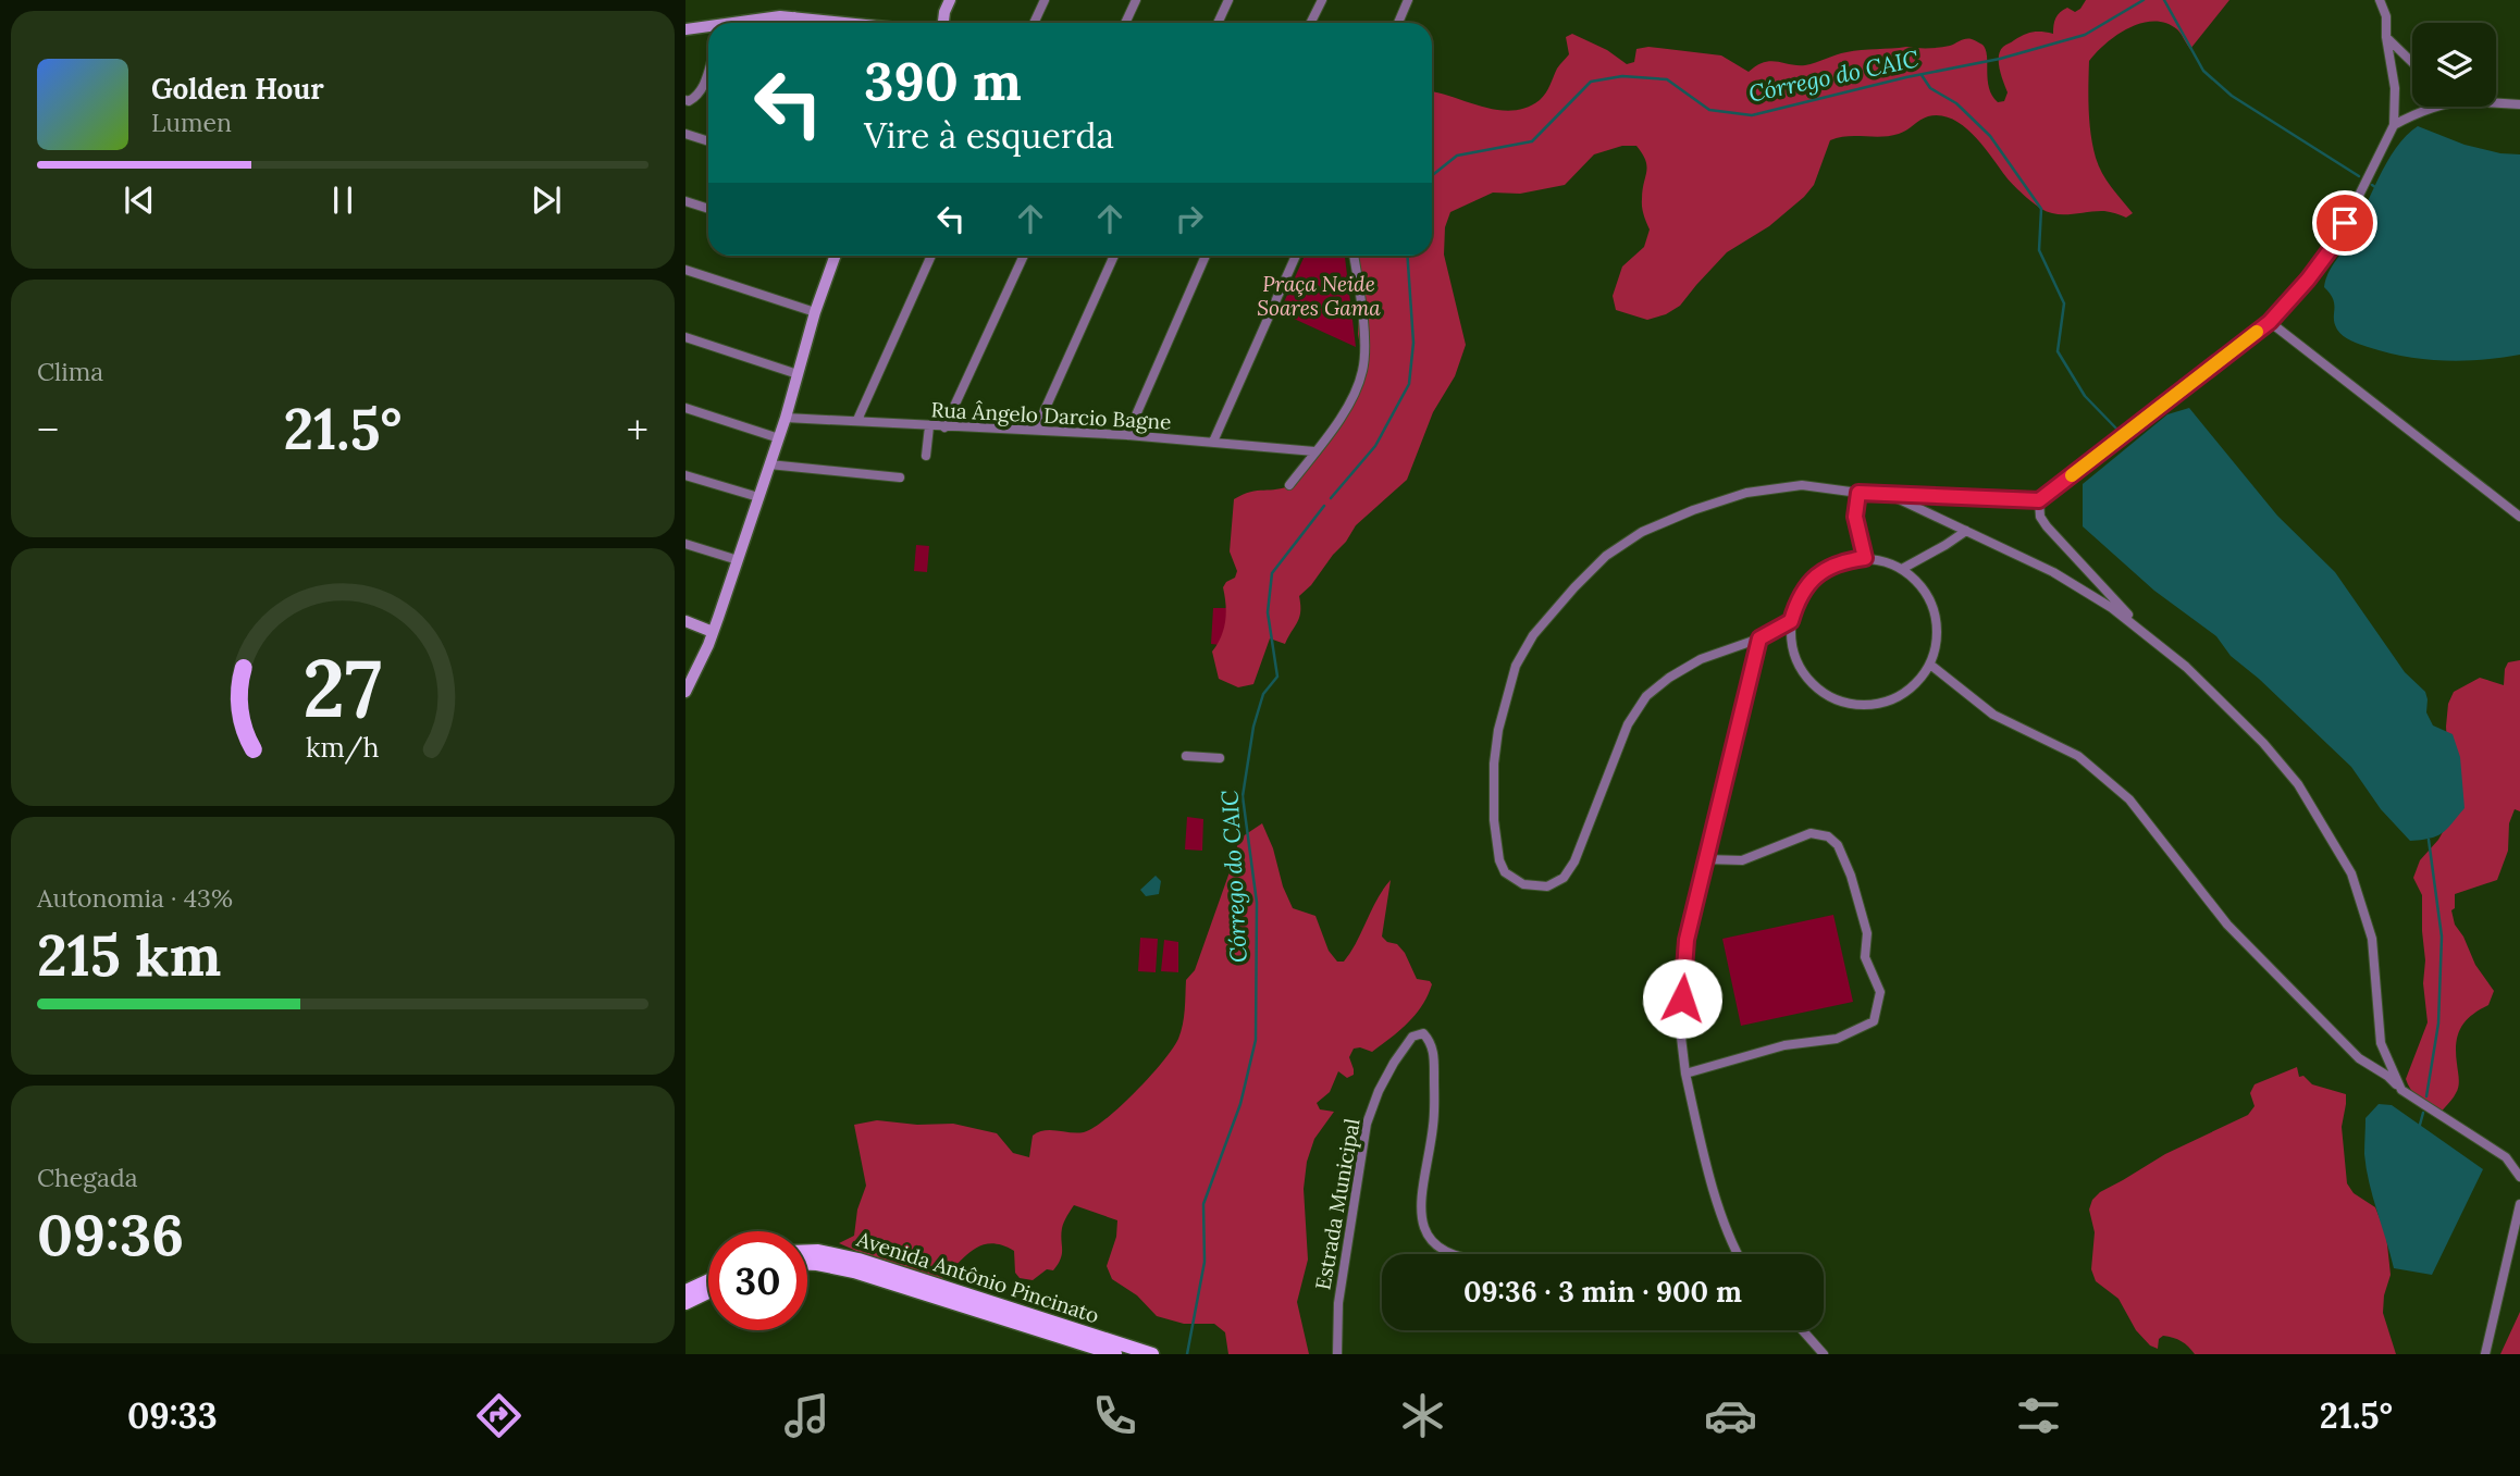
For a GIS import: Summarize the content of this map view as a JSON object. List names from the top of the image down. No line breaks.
{"streets":{"main road":["Avenida Antônio Pincinato"],"street":["Rua Ângelo Darcio Bagne","Estrada Municipal"]},"water":["Córrego do CAIC"],"parks":["Praça Neide Soares Gama"],"page":{"turn":["390 m","Vire à esquerda"],"song":["Golden Hour","Lumen"],"tile":["Clima",["Autonomia · 43%","215 km"],["Chegada","09:36"]],"heat":["−","21.5°","+"],"limit":"30","trip":"09:36 · 3 min · 900 m","tabs":["09:33","21.5°"],"gauge":["27","km/h"]}}
